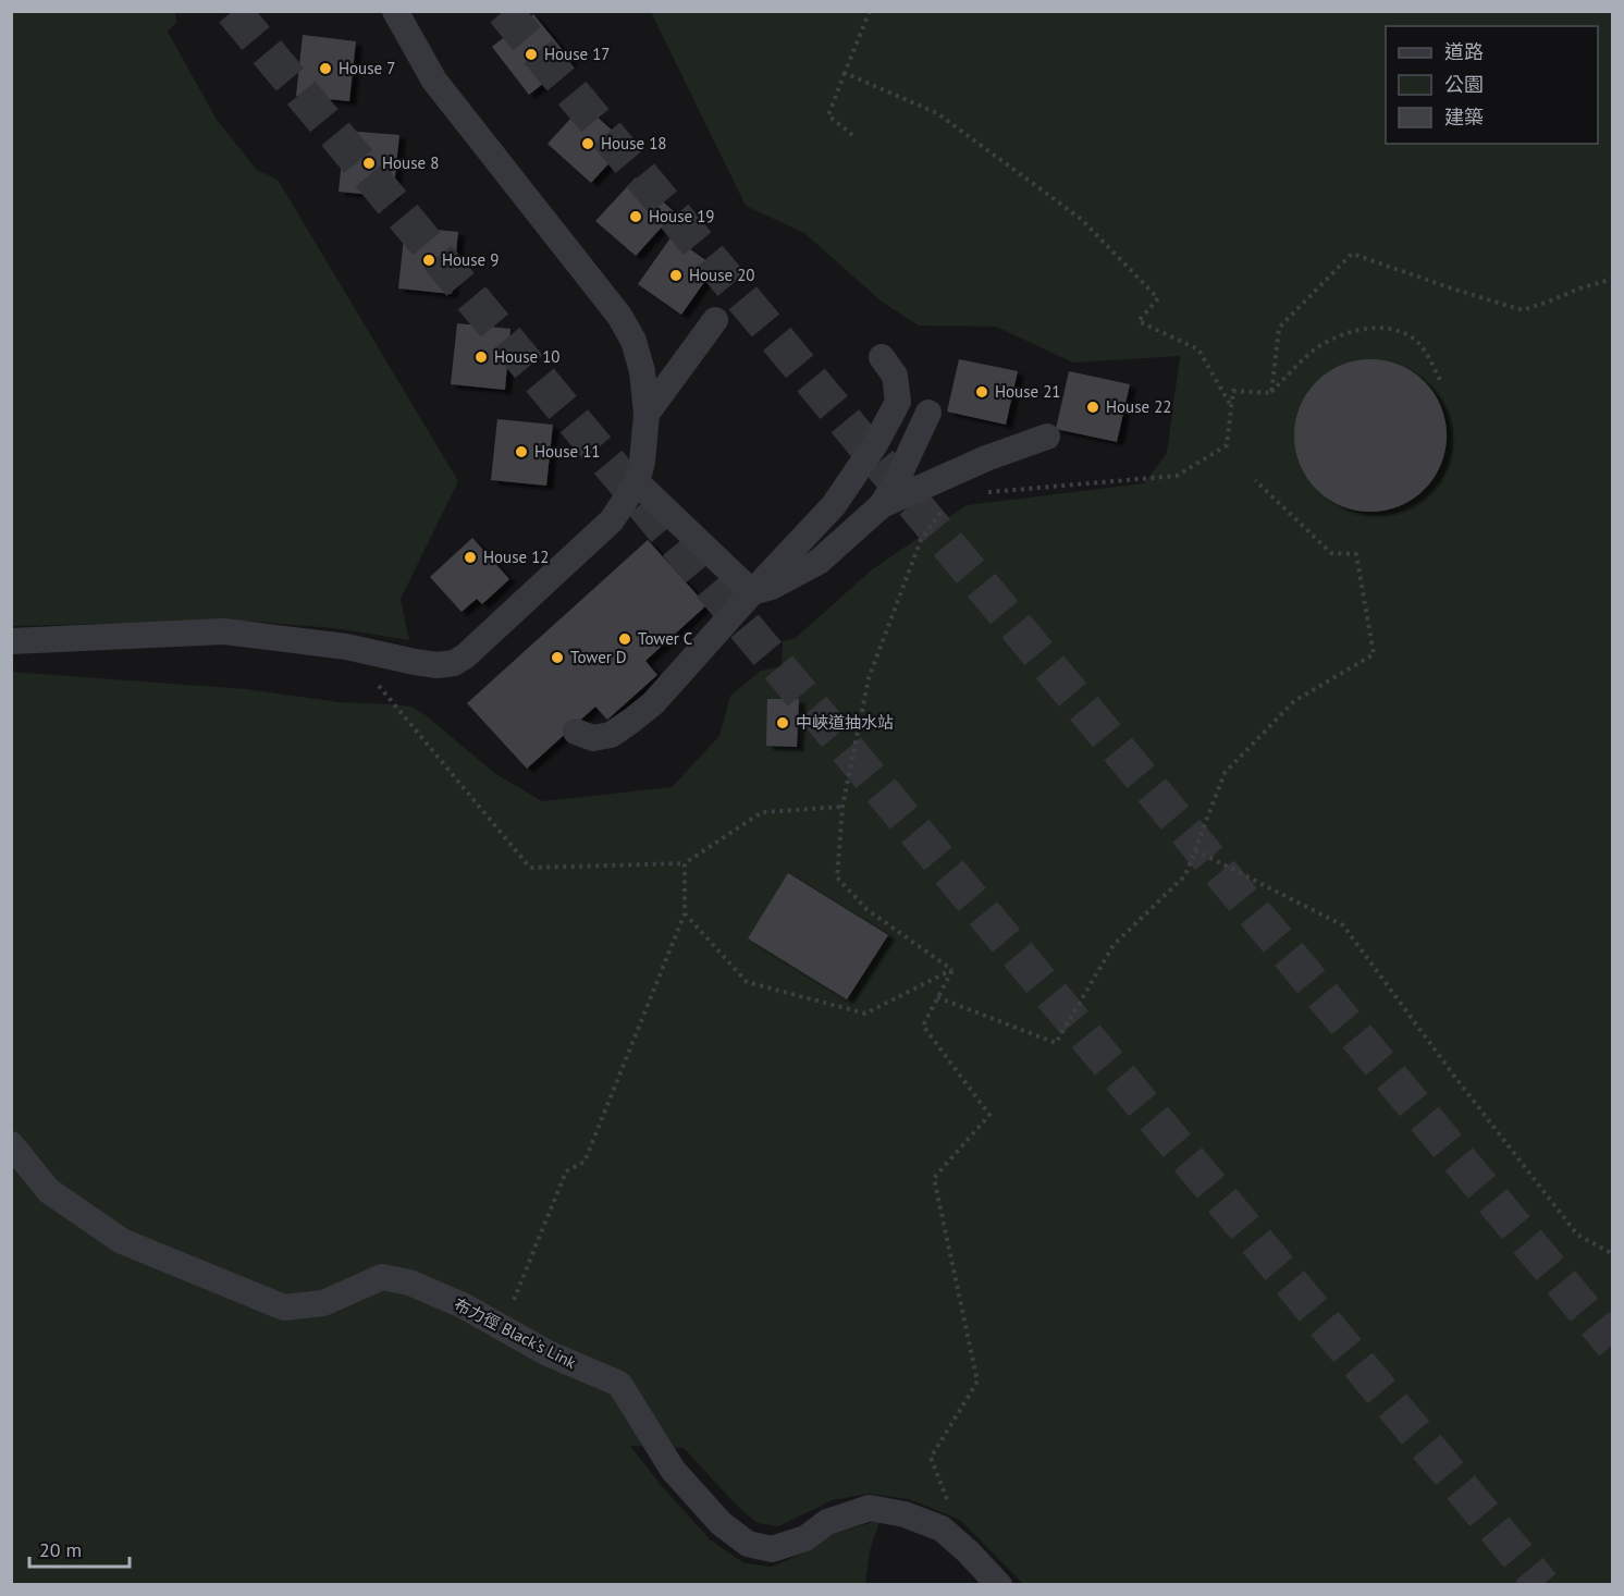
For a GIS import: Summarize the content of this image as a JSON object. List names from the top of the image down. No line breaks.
{"streets":{"street":["布力徑 Black's Link"]},"places":["House 17","House 7","House 18","House 8","House 19","House 9","House 20","House 10","House 21","House 22","House 11","House 12","Tower C","Tower D","中峽道抽水站"],"legend":["道路","公園","建築"],"scale_bar":"20 m"}
